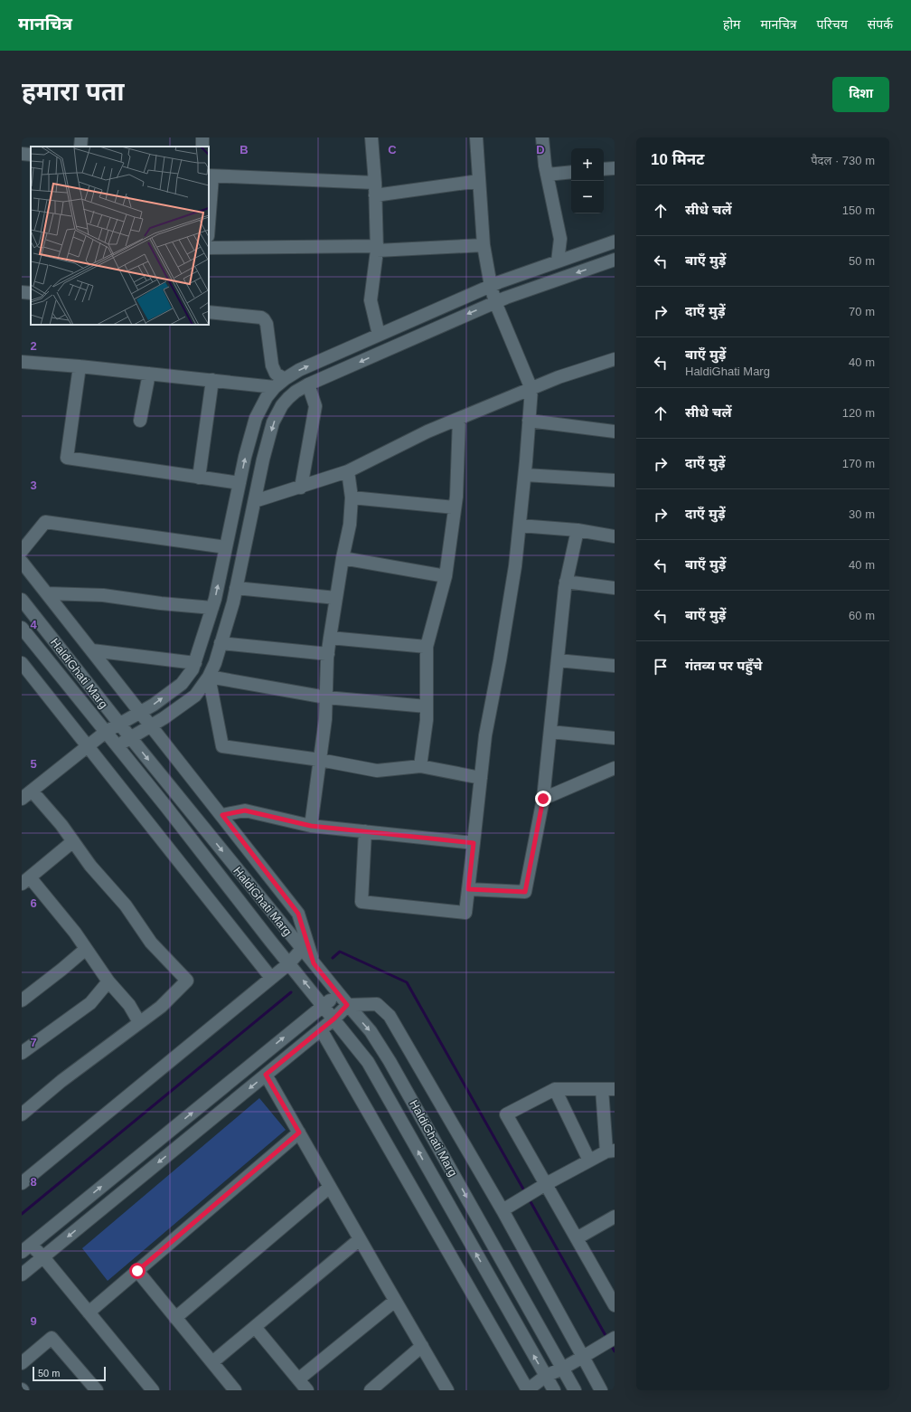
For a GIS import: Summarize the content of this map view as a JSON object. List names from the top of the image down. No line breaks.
{"streets":{"street":["HaldiGhati Marg"]},"scale_bar":"50 m","page":{"header":"मानचित्र","nav":["होम","मानचित्र","परिचय","संपर्क"],"buttons":"दिशा","title":"हमारा पता","heading":["10 मिनट","पैदल · 730 m"],"map_buttons":["+","−"],"list":[["सीधे चलें","150 m"],["बाएँ मुड़ें","50 m"],["दाएँ मुड़ें","70 m"],["बाएँ मुड़ें","HaldiGhati Marg","40 m"],["सीधे चलें","120 m"],["दाएँ मुड़ें","170 m"],["दाएँ मुड़ें","30 m"],["बाएँ मुड़ें","40 m"],["बाएँ मुड़ें","60 m"],"गंतव्य पर पहुँचे"],"scale":"50 m"},"grid":{"columns":["B","C","D"],"rows":["2","3","4","5","6","7","8","9"]}}
